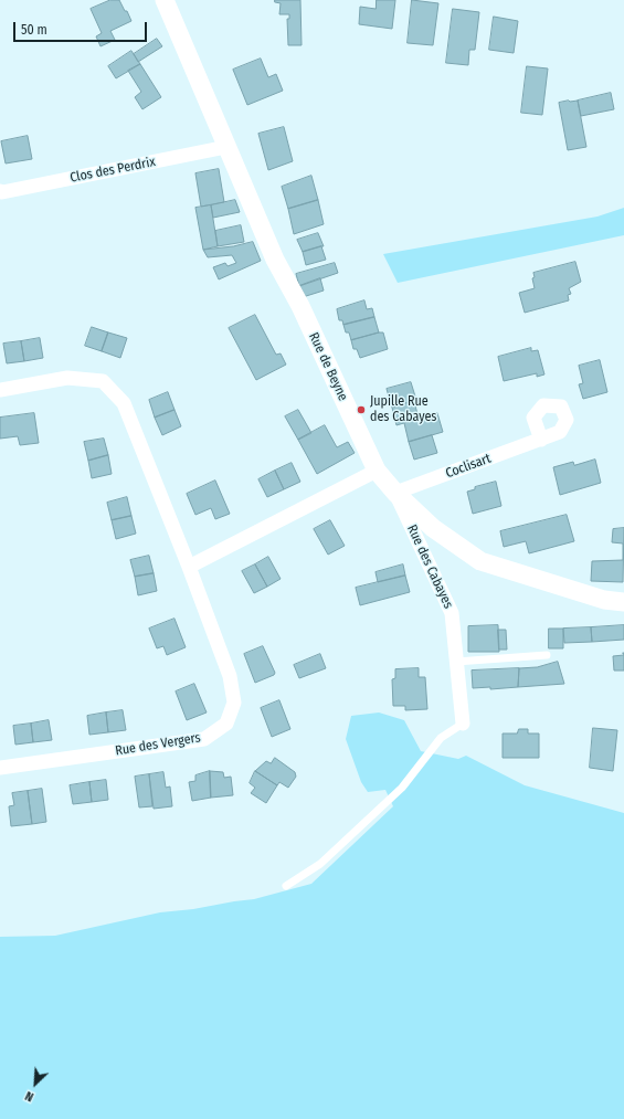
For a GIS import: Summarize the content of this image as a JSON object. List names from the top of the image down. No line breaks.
{"streets":{"street":["Clos des Perdrix","Rue de Beyne","Coclisart","Rue des Cabayes","Rue des Vergers"]},"crossings":[["Clos des Perdrix","Rue de Beyne"],["Rue de Beyne","Coclisart"],["Rue de Beyne","Rue des Cabayes"],["Coclisart","Rue des Cabayes"]],"places":["Jupille Rue des Cabayes"],"scale_bar":"50 m","north":"bottom left"}
